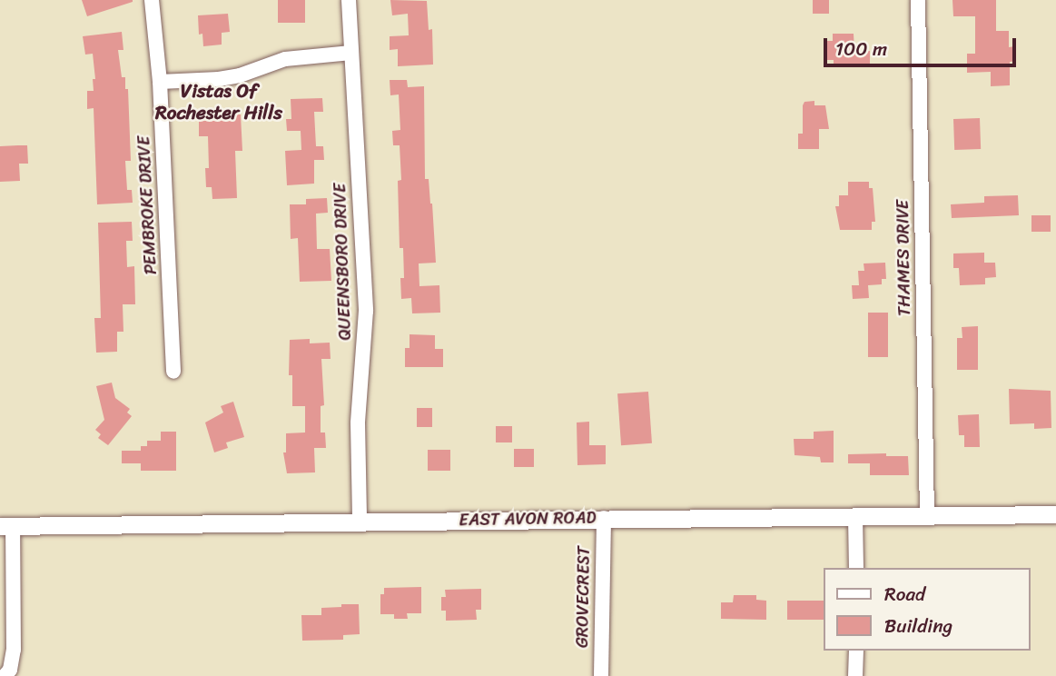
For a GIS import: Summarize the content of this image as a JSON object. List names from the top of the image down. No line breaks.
{"streets":{"main road":["EAST AVON ROAD"],"street":["PEMBROKE DRIVE","THAMES DRIVE","QUEENSBORO DRIVE","GROVECREST"]},"crossings":[["THAMES DRIVE","EAST AVON ROAD"],["QUEENSBORO DRIVE","EAST AVON ROAD"],["EAST AVON ROAD","GROVECREST"]],"districts":["Vistas Of Rochester Hills"],"legend":["Road","Building"],"scale_bar":"100 m"}
